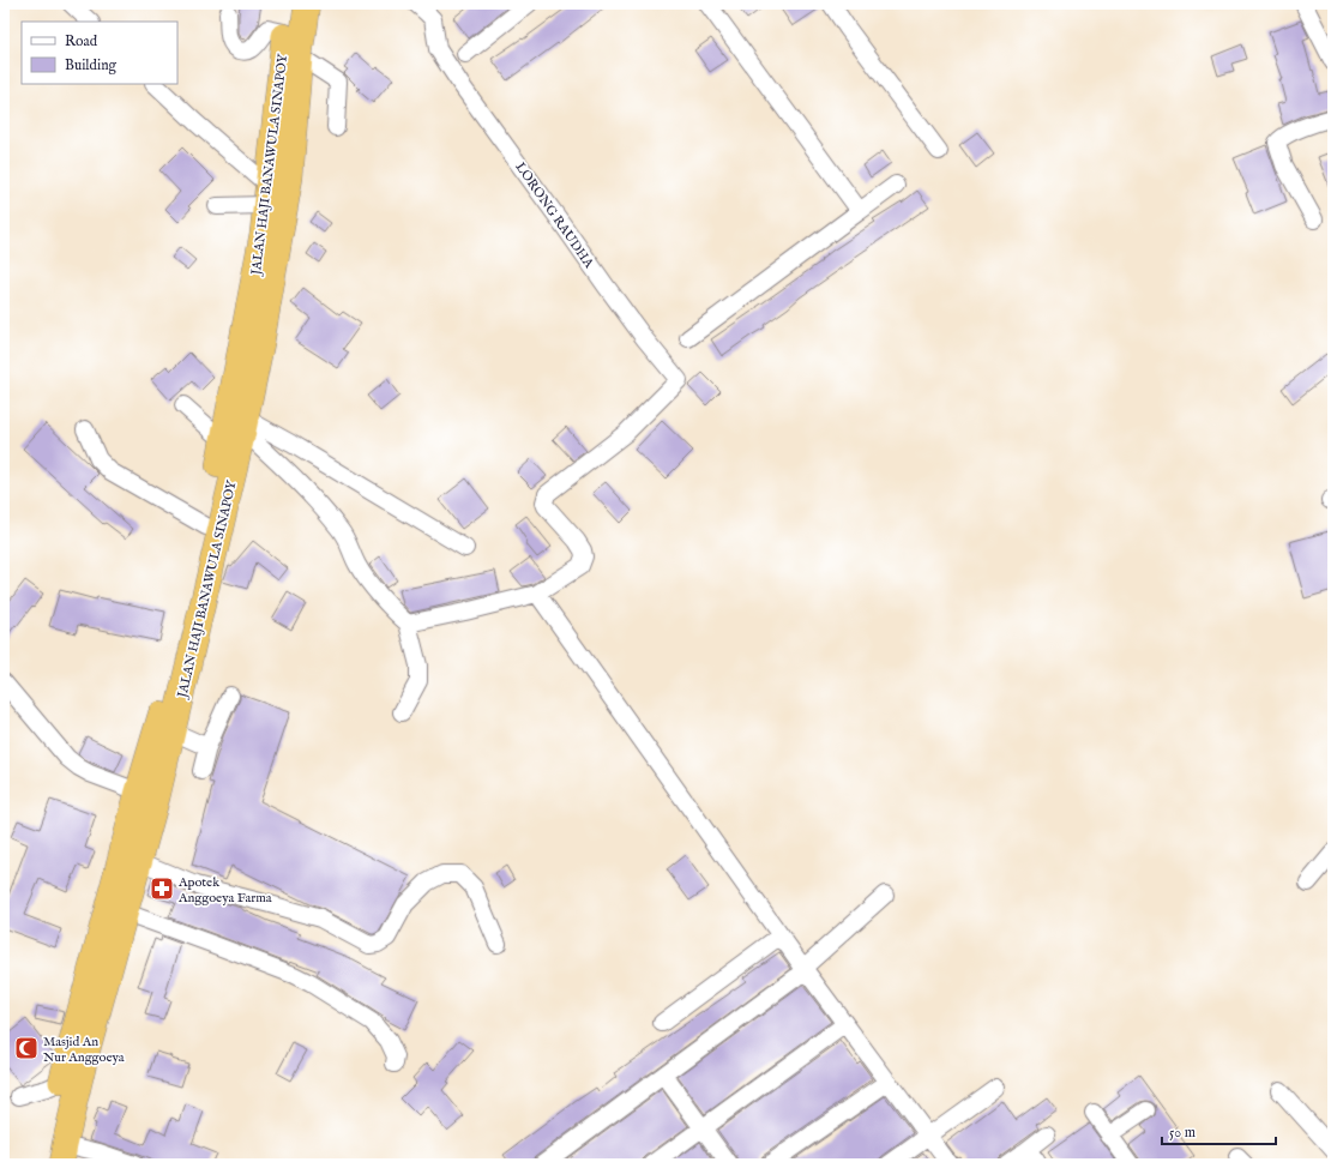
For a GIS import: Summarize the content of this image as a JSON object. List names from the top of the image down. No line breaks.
{"streets":{"highway":["JALAN HAJI BANAWULA SINAPOY"],"street":["LORONG RAUDHA"]},"places":{"pharmacy":["Apotek Anggoeya Farma"],"mosque":["Masjid An Nur Anggoeya"]},"legend":["Road","Building"],"scale_bar":"50 m"}
